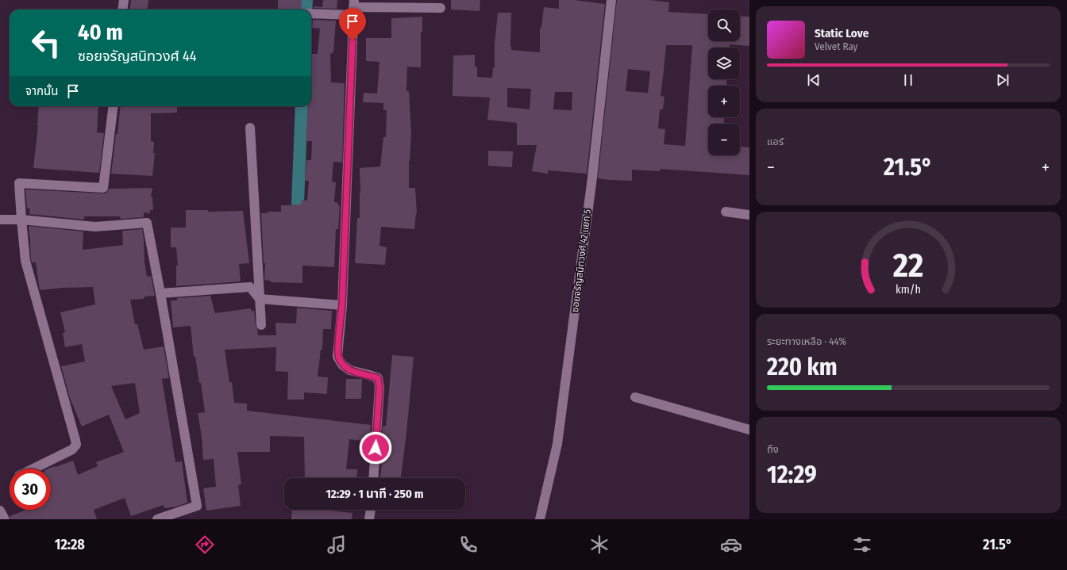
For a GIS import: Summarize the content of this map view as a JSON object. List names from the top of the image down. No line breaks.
{"streets":{"street":["ซอยจรัญสนิทวงศ์ 42 แยก 5"]},"page":{"map_buttons":["+","−"],"turn":["40 m","ซอยจรัญสนิทวงศ์ 44"],"song":["Static Love","Velvet Ray"],"then":"จากนั้น","tile":["แอร์",["ระยะทางเหลือ · 44%","220 km"],["ถึง","12:29"]],"heat":["−","21.5°","+"],"limit":"30","trip":"12:29 · 1 นาที · 250 m","tabs":["12:28","21.5°"],"gauge":["22","km/h"]}}
